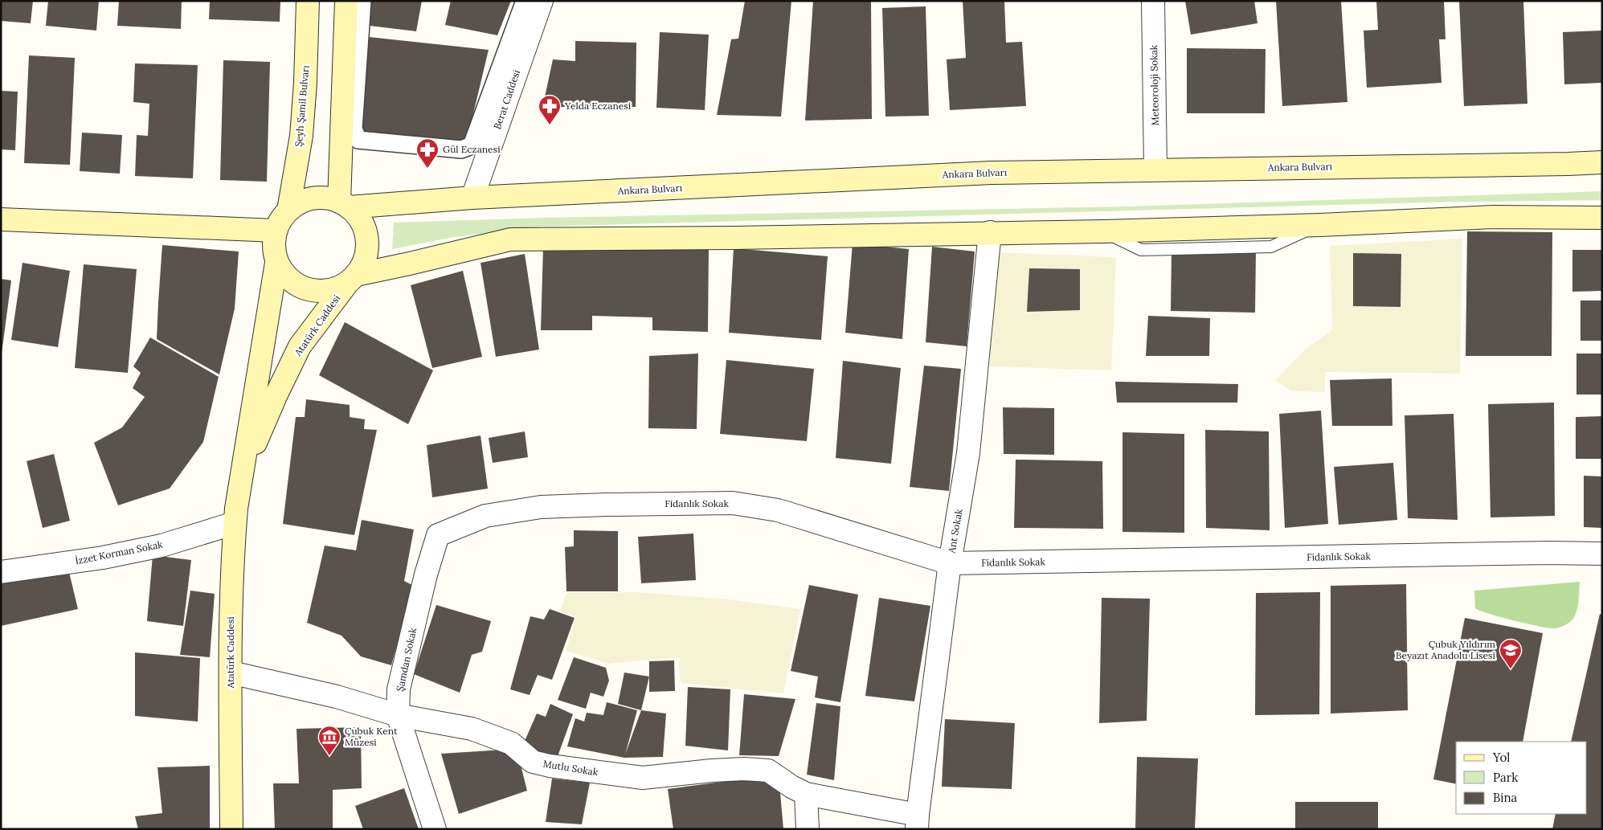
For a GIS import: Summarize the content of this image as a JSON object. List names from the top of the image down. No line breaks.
{"streets":{"main road":["Şeyh Şamil Bulvarı","Ankara Bulvarı","Atatürk Caddesi"],"street":["Meteoroloji Sokak","Berat Caddesi","Fidanlık Sokak","Ant Sokak","İzzet Korman Sokak","Şamdan Sokak","Mutlu Sokak"]},"crossings":[["Meteoroloji Sokak","Ankara Bulvarı"],["Berat Caddesi","Ankara Bulvarı"],["Şeyh Şamil Bulvarı","Ankara Bulvarı"],["Şeyh Şamil Bulvarı","Atatürk Caddesi"],["Ankara Bulvarı","Atatürk Caddesi"],["Atatürk Caddesi","İzzet Korman Sokak"],["Atatürk Caddesi","Mutlu Sokak"],["Fidanlık Sokak","Ant Sokak"],["Fidanlık Sokak","Şamdan Sokak"],["Ant Sokak","Mutlu Sokak"],["Şamdan Sokak","Mutlu Sokak"]],"places":{"pharmacy":["Yelda Eczanesi","Gül Eczanesi"],"school or university":["Çubuk Yıldırım Beyazıt Anadolu Lisesi"],"museum":["Çubuk Kent Müzesi"]},"legend":["Yol","Park","Bina"]}
